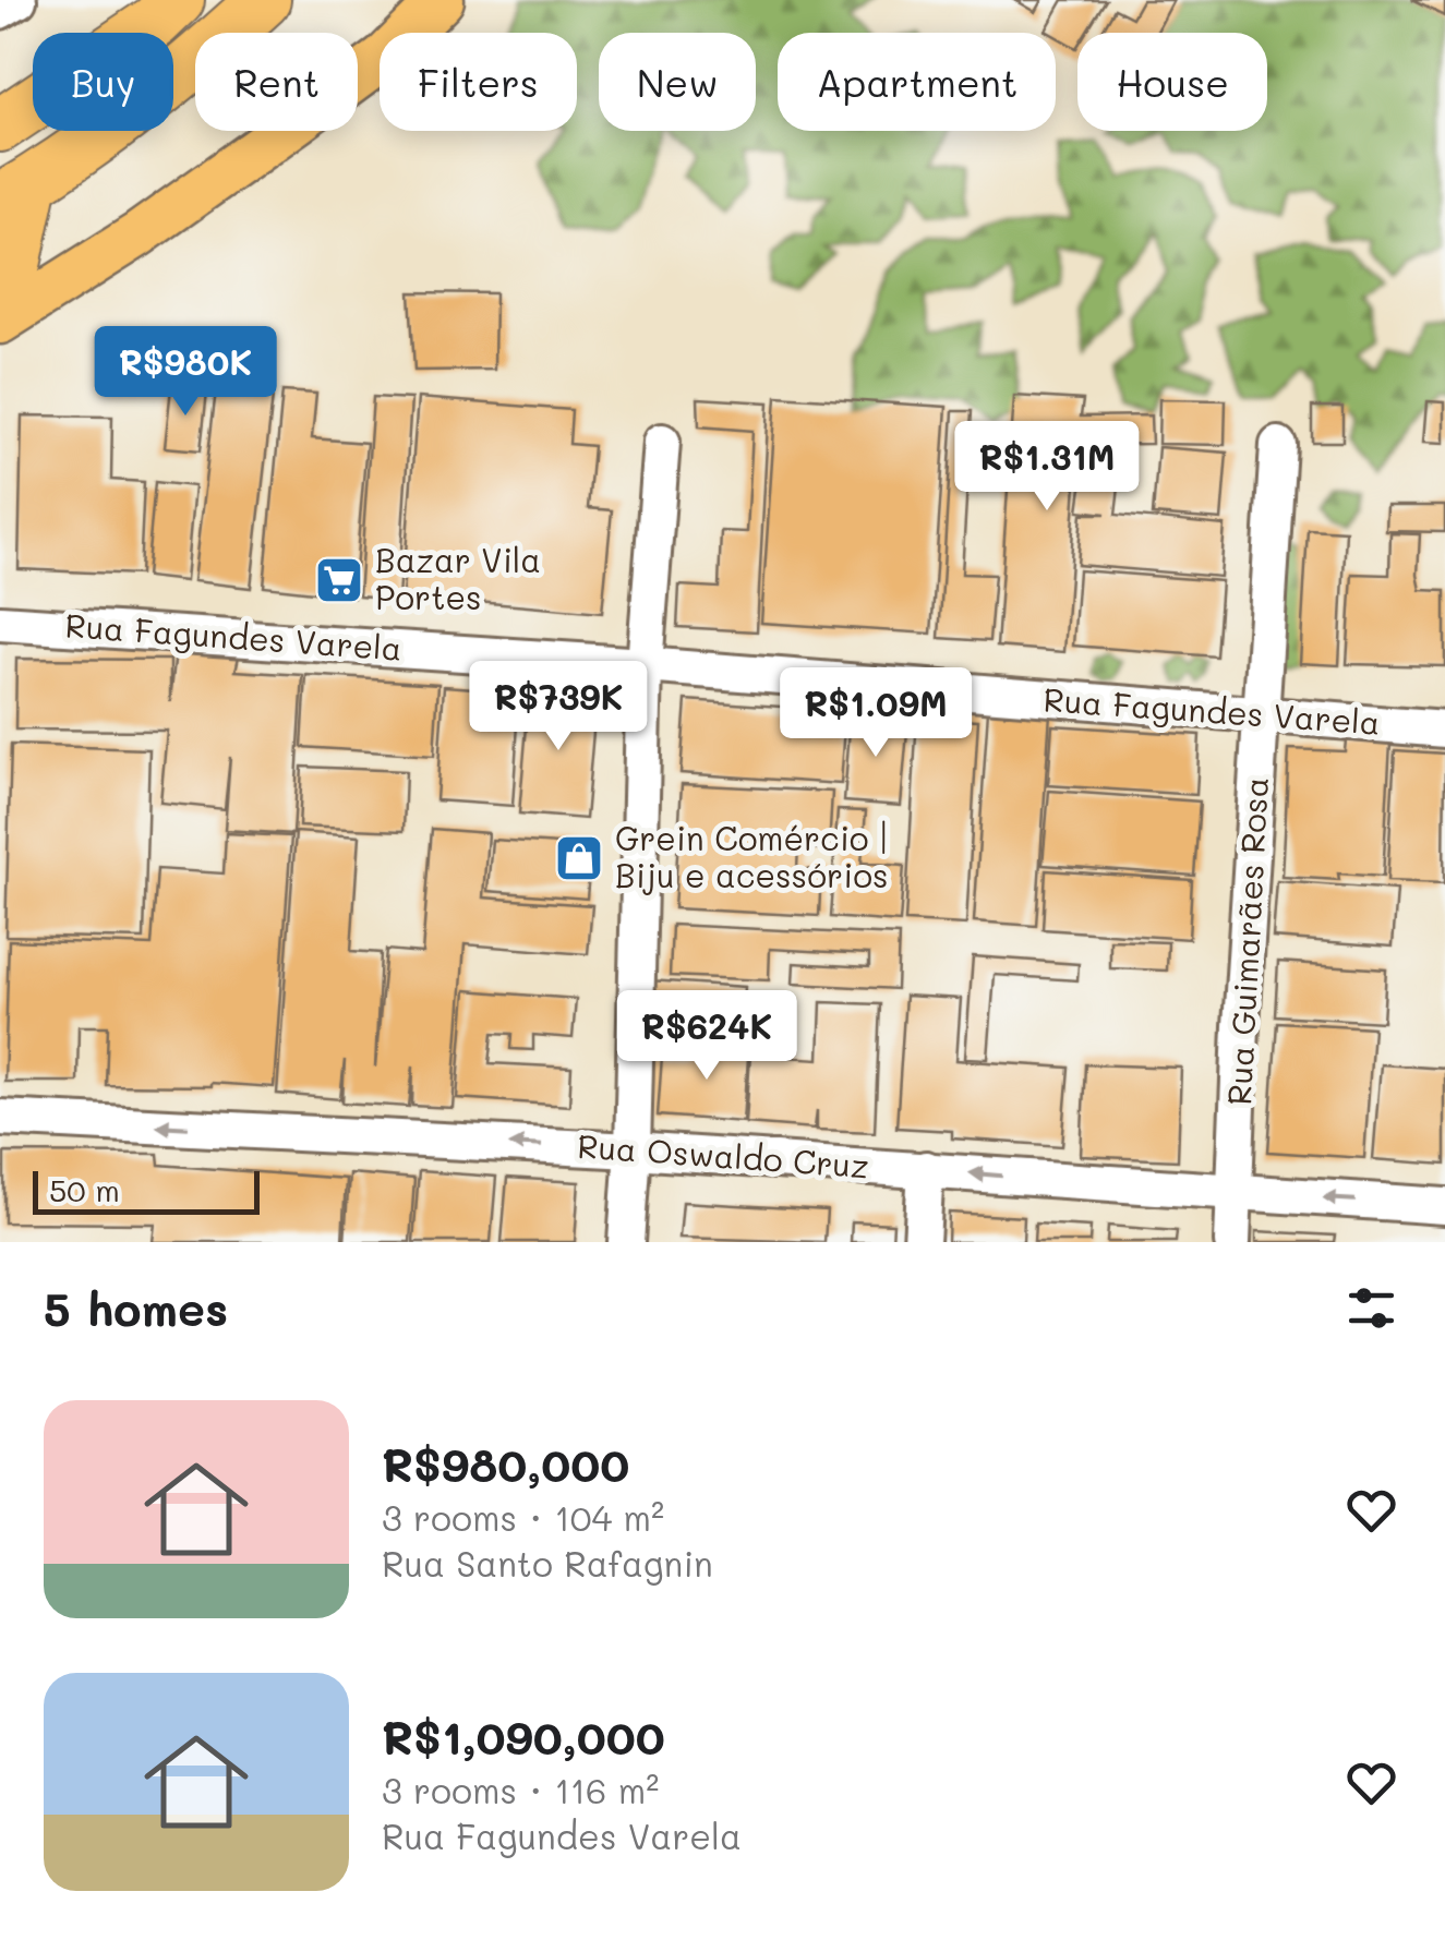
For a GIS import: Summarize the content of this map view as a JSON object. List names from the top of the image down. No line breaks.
{"streets":{"street":["Rua Fagundes Varela","Rua Guimarães Rosa","Rua Oswaldo Cruz"]},"crossings":[["Rua Fagundes Varela","Rua Guimarães Rosa"],["Rua Guimarães Rosa","Rua Oswaldo Cruz"]],"one_way":["Rua Oswaldo Cruz"],"places":{"supermarket":["Bazar Vila Portes"],"shop":["Grein Comércio | Biju e acessórios"]},"scale_bar":"50 m","page":{"chip":["Buy","Rent","Filters","New","Apartment","House"],"price":["R$980K","R$1.31M","R$739K","R$1.09M","R$624K"],"scale":"50 m","heading":"5 homes","list":[{"name":"R$980,000","note":"3 rooms · 104 m² · Rua Santo Rafagnin"},{"name":"R$1,090,000","note":"3 rooms · 116 m² · Rua Fagundes Varela"}]}}
